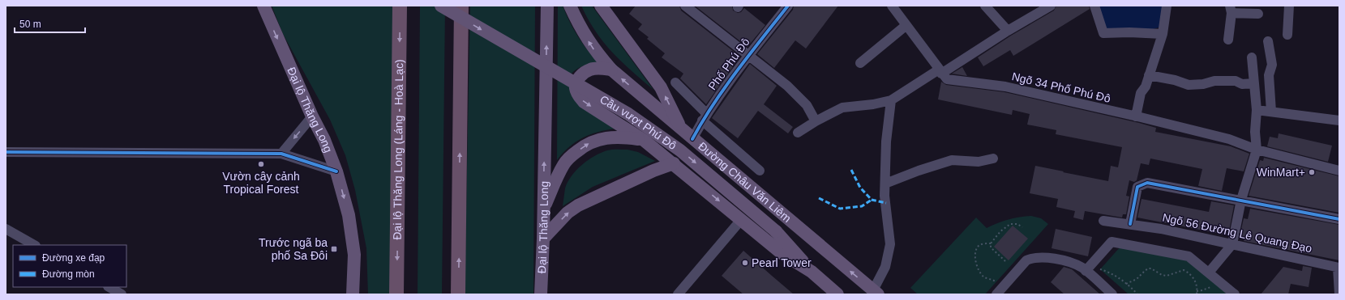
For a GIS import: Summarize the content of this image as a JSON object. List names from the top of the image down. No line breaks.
{"streets":{"highway":["Đại lộ Thăng Long (Láng - Hoà Lạc)"],"main road":["Đại lộ Thăng Long","Cầu vượt Phú Đô","Đường Châu Văn Liêm"],"street":["Phố Phú Đô","Ngõ 34 Phố Phú Đô","Ngõ 56 Đường Lê Quang Đạo"]},"crossings":[["Phố Phú Đô","Đường Châu Văn Liêm"]],"places":{"other":["Vườn cây cảnh Tropical Forest","WinMart+","Pearl Tower"],"transit":["Trước ngã ba phố Sa Đôi"]},"legend":["Đường xe đạp","Đường mòn"],"scale_bar":"50 m"}
